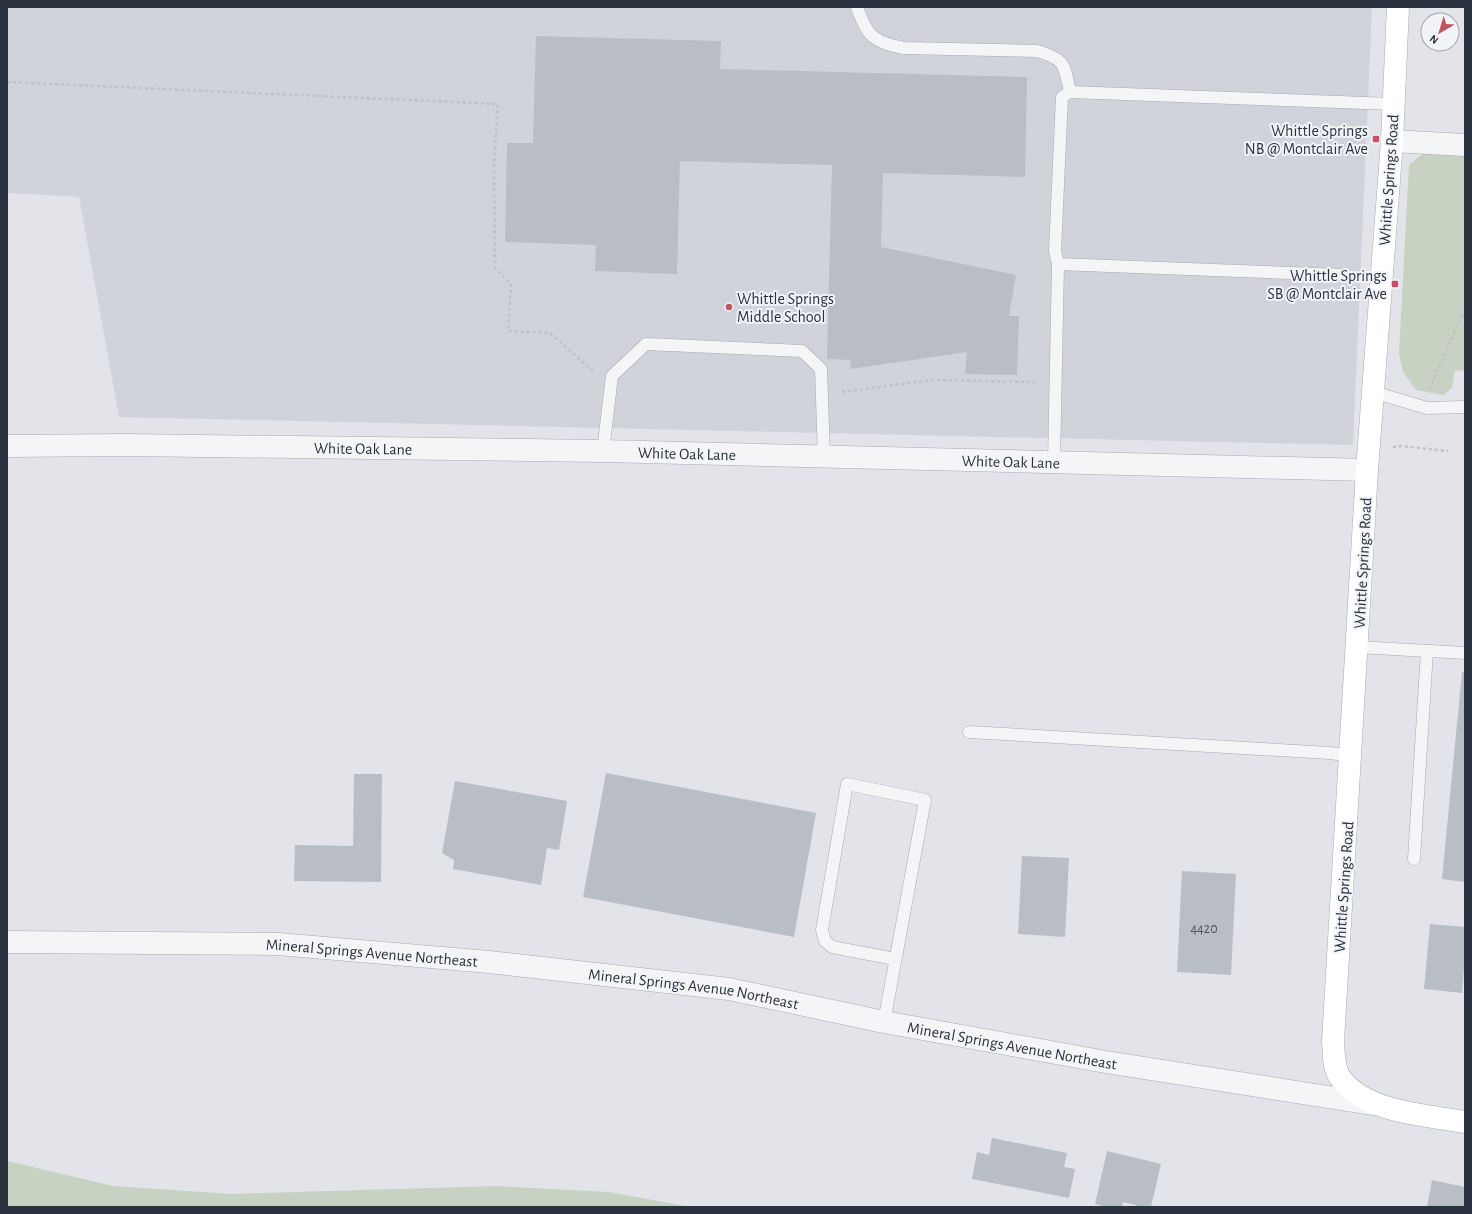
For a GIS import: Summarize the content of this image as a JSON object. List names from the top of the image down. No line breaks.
{"streets":{"street":["Whittle Springs Road","White Oak Lane","Mineral Springs Avenue Northeast"]},"crossings":[["Whittle Springs Road","White Oak Lane"],["Whittle Springs Road","Mineral Springs Avenue Northeast"]],"places":{"transit":["Whittle Springs NB @ Montclair Ave","Whittle Springs SB @ Montclair Ave"],"other":["Whittle Springs Middle School"]},"house_numbers":["4420"],"north":"bottom left"}
